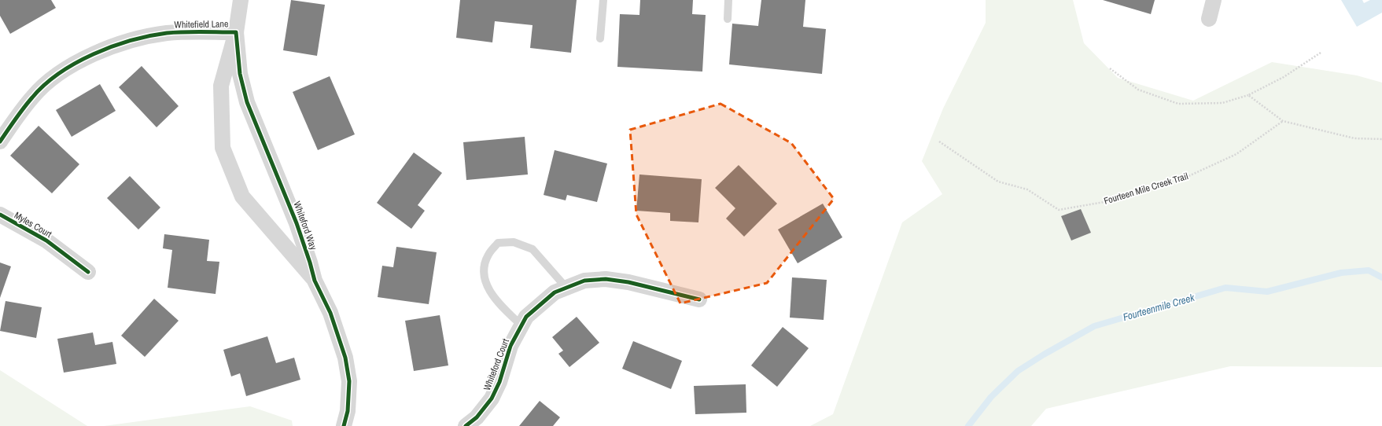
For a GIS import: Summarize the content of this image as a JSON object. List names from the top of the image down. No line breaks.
{"streets":{"street":["Whitefield Lane","Myles Court","Whiteford Way","Whiteford Court"],"path":["Fourteen Mile Creek Trail"]},"crossings":[["Whitefield Lane","Whiteford Way"]],"water":["Fourteenmile Creek"]}
